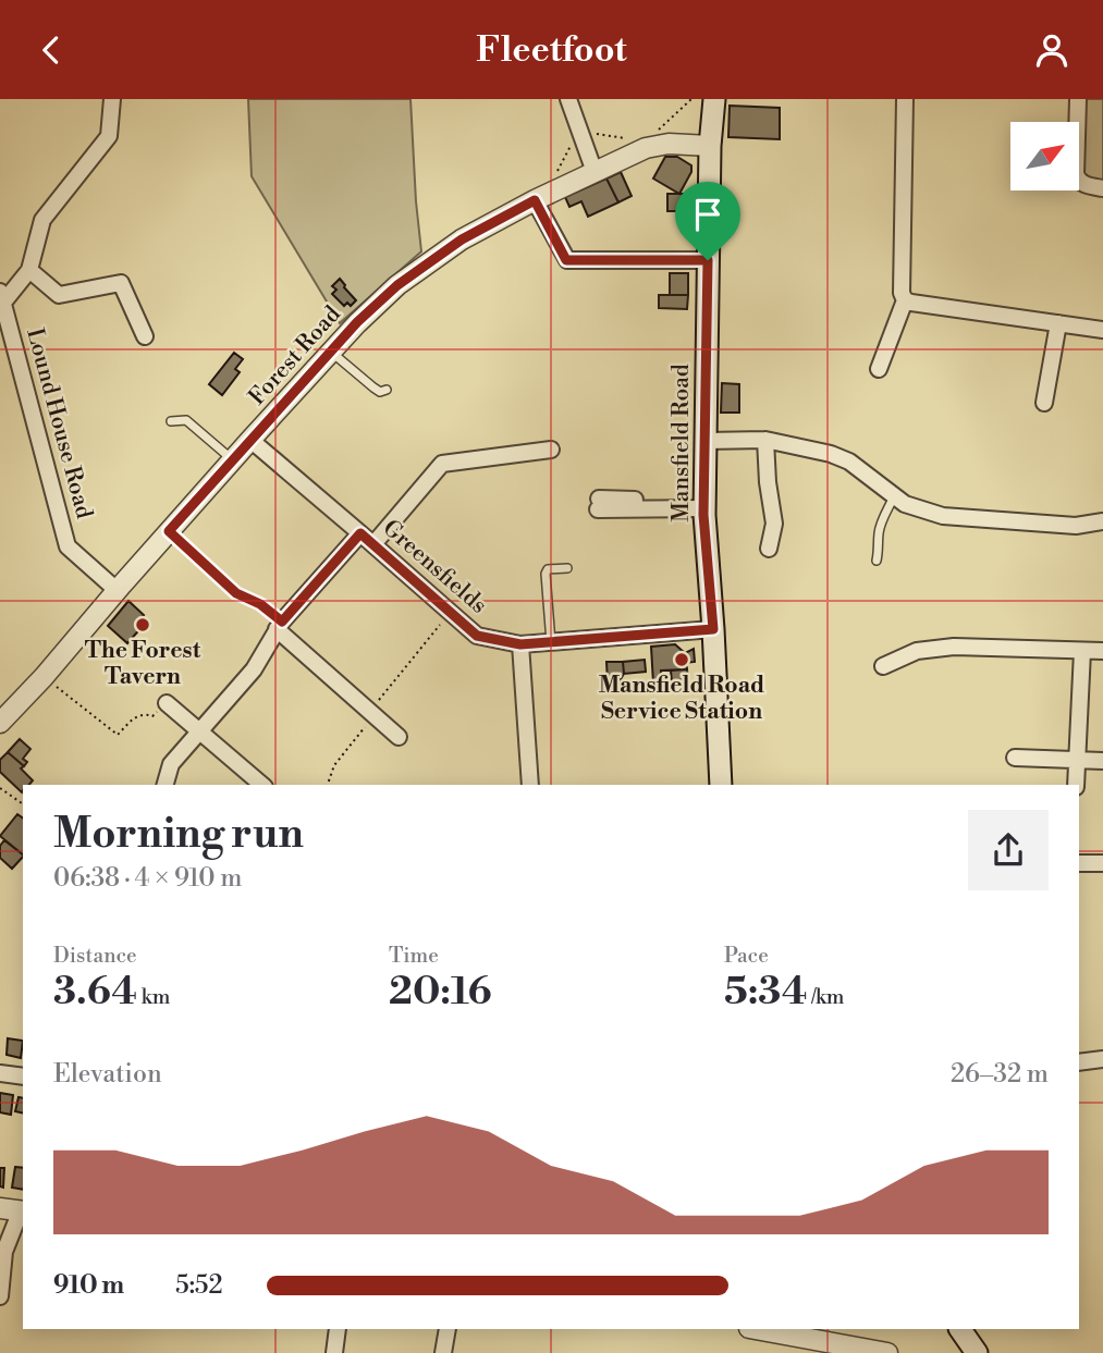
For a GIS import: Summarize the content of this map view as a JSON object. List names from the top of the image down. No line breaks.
{"streets":{"main road":["Mansfield Road"],"street":["Forest Road","Lound House Road","Greensfields"]},"crossings":[["Forest Road","Lound House Road"],["Forest Road","Mansfield Road"],["Forest Road","Greensfields"],["Mansfield Road","Greensfields"]],"places":["The Forest Tavern","Mansfield Road Service Station"],"north":"top right","page":{"header":"Fleetfoot","heading":["Morning run","06:38 · 4 × 910 m"],"stats":[["Distance","3.64 km"],["Time","20:16"],["Pace","5:34 /km"]],"chart":["Elevation","26–32 m"],"list":[{"name":"910 m","note":"5:52"}]}}
